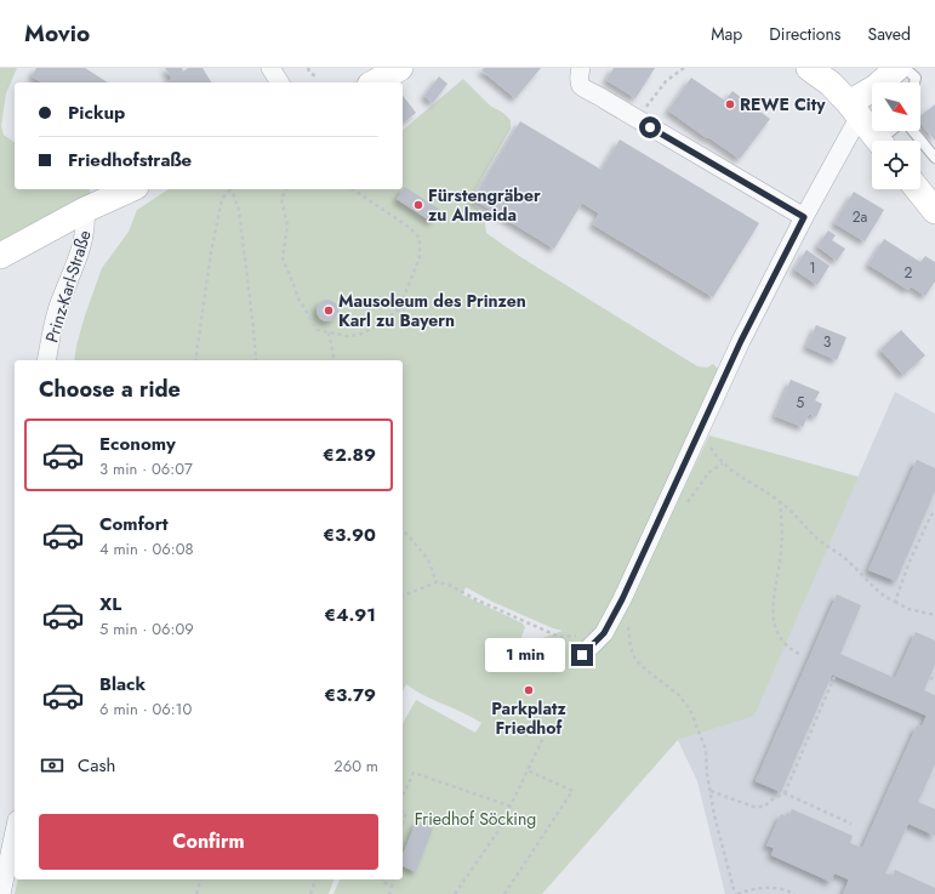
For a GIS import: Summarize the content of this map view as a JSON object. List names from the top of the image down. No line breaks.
{"streets":{"street":["Prinz-Karl-Straße"]},"parks":["Friedhof Söcking"],"places":["REWE City","Fürstengräber zu Almeida","Mausoleum des Prinzen Karl zu Bayern","Parkplatz Friedhof"],"house_numbers":["2a","1","2","3","5"],"north":"bottom right","page":{"header":"Movio","nav":["Map","Directions","Saved"],"banner":["Pickup","Friedhofstraße"],"heading":"Choose a ride","list":[{"name":"Economy","note":"3 min · 06:07","value":"€2.89"},{"name":"Comfort","note":"4 min · 06:08","value":"€3.90"},{"name":"XL","note":"5 min · 06:09","value":"€4.91"},{"name":"Black","note":"6 min · 06:10","value":"€3.79"}],"bubble":"1 min","pay":["Cash","260 m"],"buttons":"Confirm"}}
